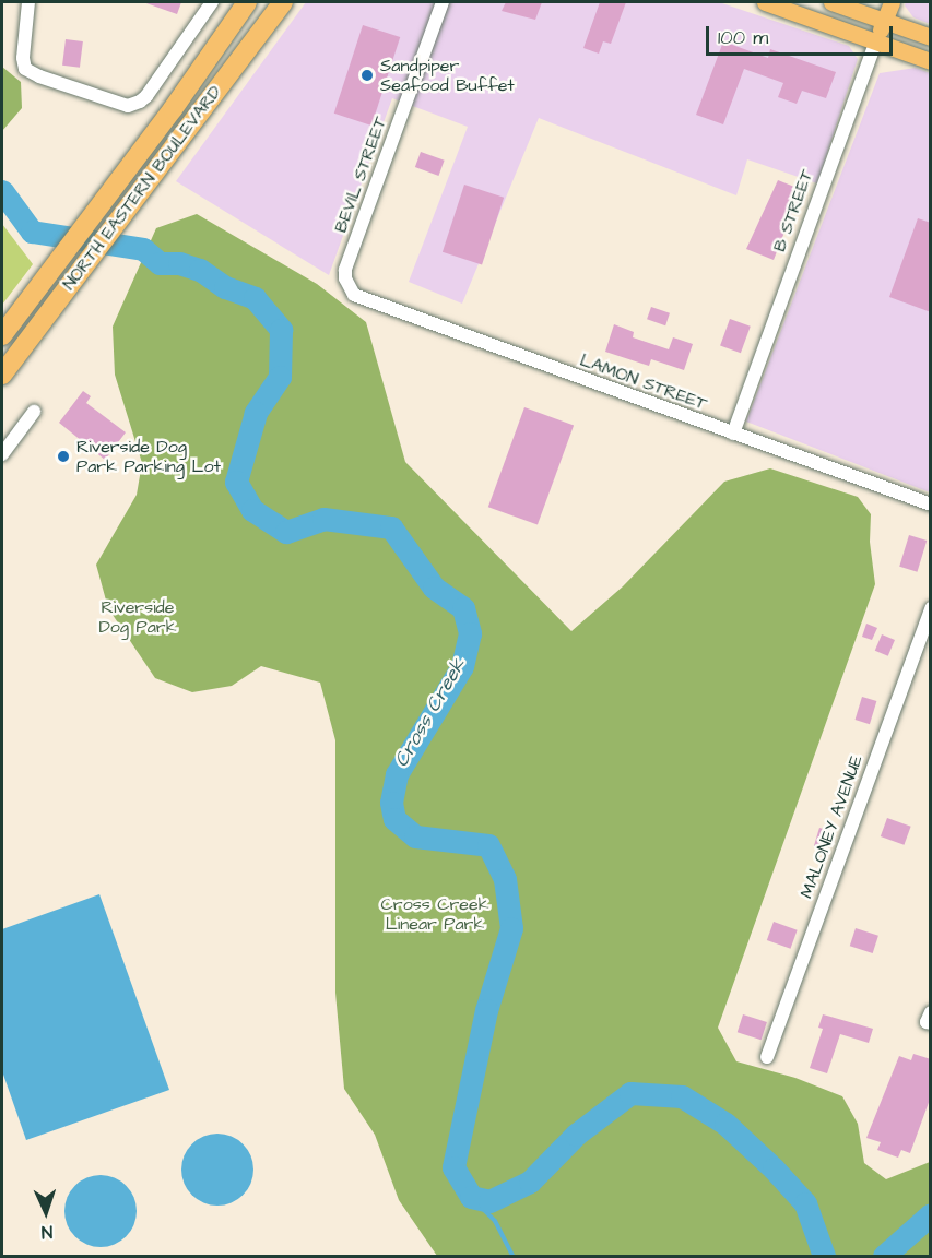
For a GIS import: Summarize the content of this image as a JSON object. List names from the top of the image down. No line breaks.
{"streets":{"highway":["NORTH EASTERN BOULEVARD"],"main road":["B STREET"],"street":["BEVIL STREET","LAMON STREET","MALONEY AVENUE"]},"crossings":[["BEVIL STREET","LAMON STREET"],["B STREET","LAMON STREET"]],"water":["Cross Creek"],"parks":["Riverside Dog Park","Cross Creek Linear Park"],"places":["Sandpiper Seafood Buffet","Riverside Dog Park Parking Lot"],"scale_bar":"100 m","north":"bottom"}
